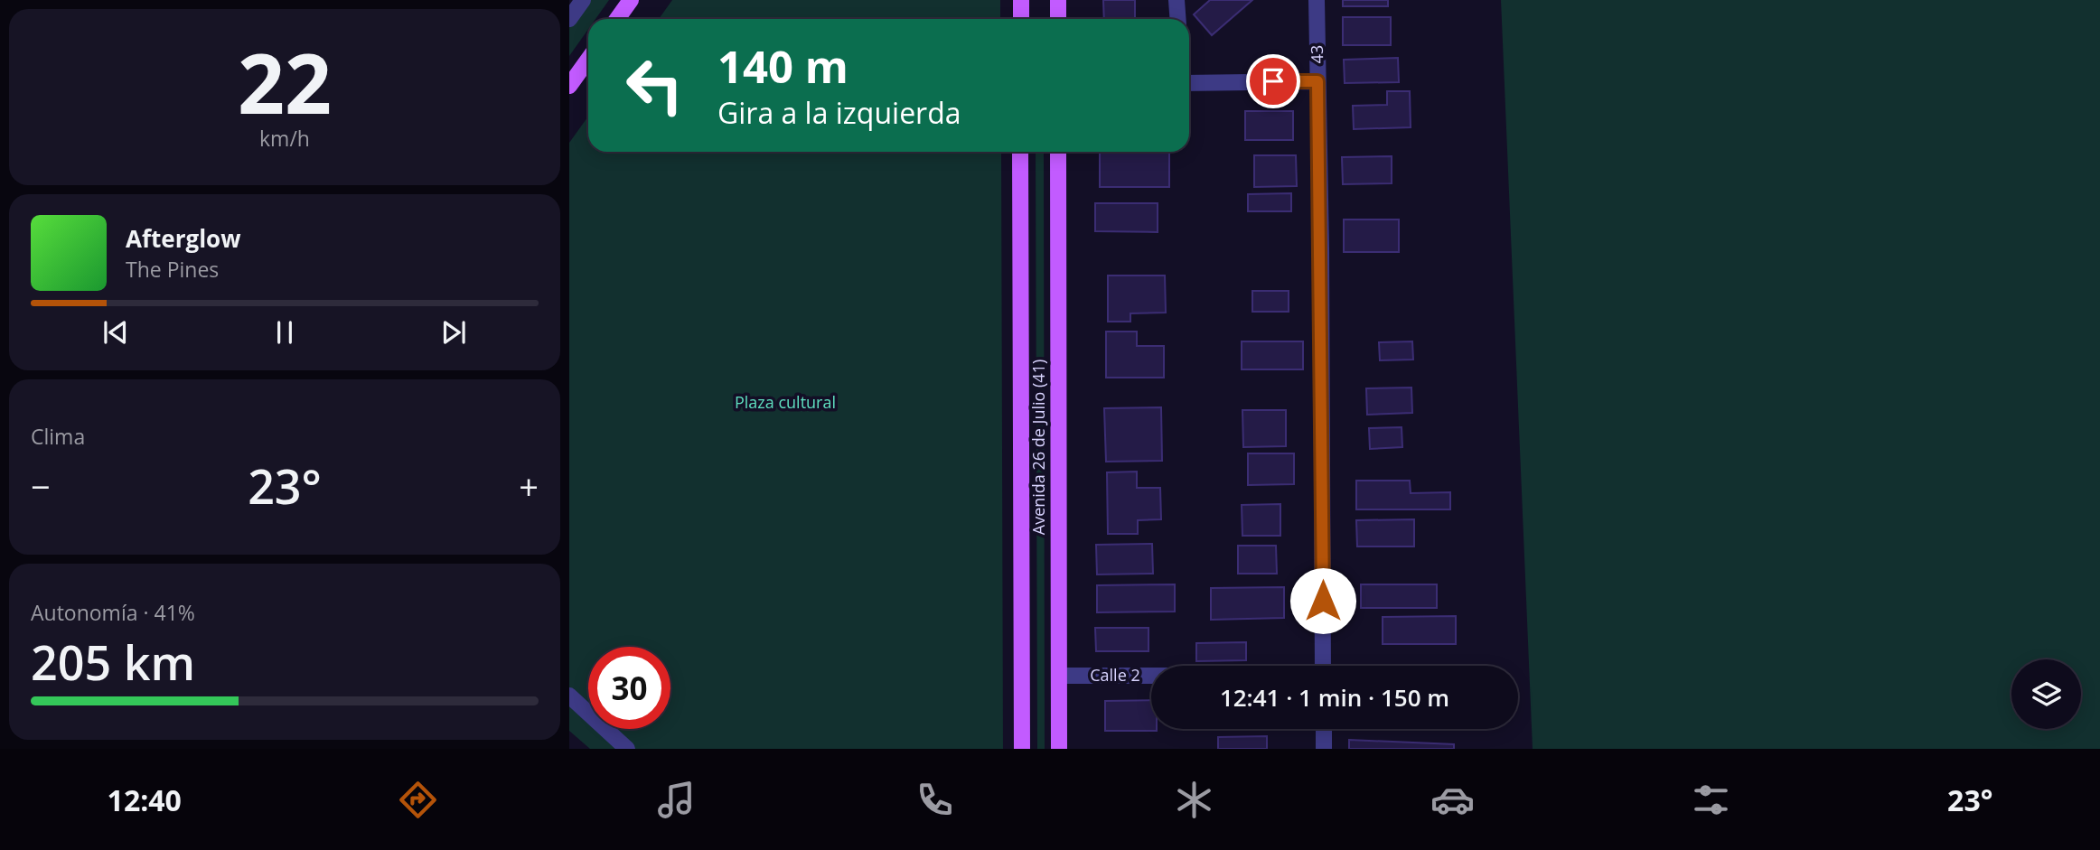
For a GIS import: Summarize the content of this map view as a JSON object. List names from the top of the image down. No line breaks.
{"streets":{"main road":["Avenida 26 de Julio (41)"],"street":["43","Calle 2"]},"crossings":[["Avenida 26 de Julio (41)","Calle 2"]],"parks":["Plaza cultural"],"page":{"tile":[["22","km/h"],"Clima",["Autonomía · 41%","205 km"]],"turn":["140 m","Gira a la izquierda"],"song":["Afterglow","The Pines"],"heat":["−","23°","+"],"limit":"30","trip":"12:41 · 1 min · 150 m","tabs":["12:40","23°"]}}
